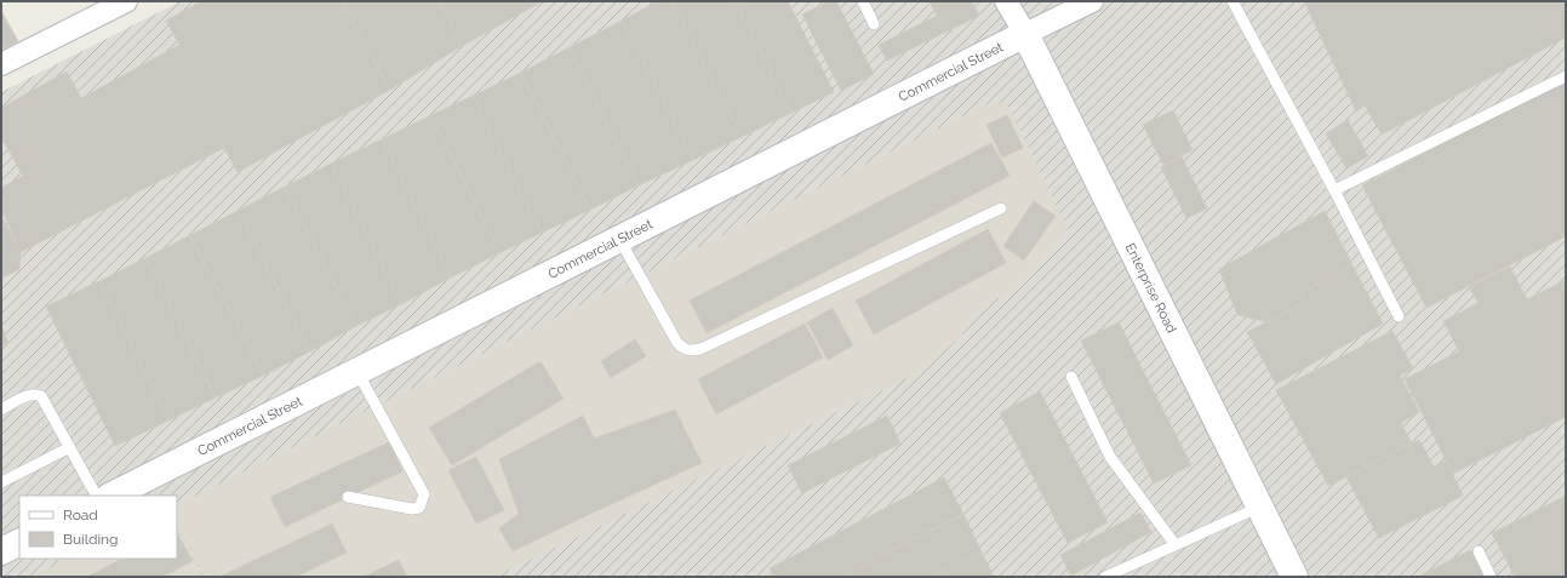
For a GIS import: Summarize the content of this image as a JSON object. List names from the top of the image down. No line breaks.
{"streets":{"main road":["Commercial Street","Enterprise Road"]},"crossings":[["Commercial Street","Enterprise Road"]],"legend":["Road","Building"]}
